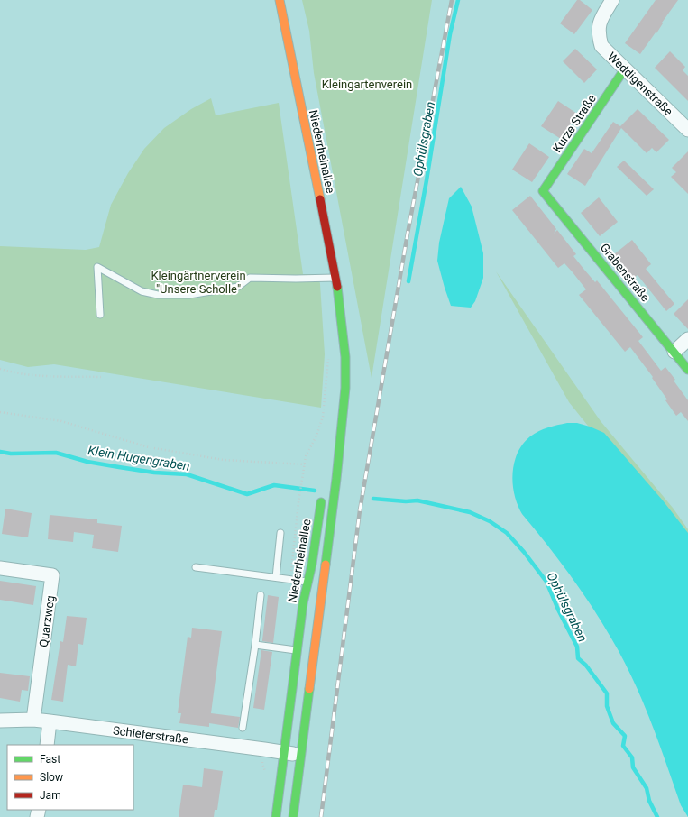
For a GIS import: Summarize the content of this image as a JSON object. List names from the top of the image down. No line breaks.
{"streets":{"main road":["Kurze Straße","Niederrheinallee","Grabenstraße"],"street":["Weddigenstraße","Quarzweg","Schieferstraße"]},"crossings":[["Weddigenstraße","Kurze Straße"],["Kurze Straße","Grabenstraße"],["Niederrheinallee","Schieferstraße"],["Quarzweg","Schieferstraße"]],"water":["Ophülsgraben","Klein Hugengraben"],"parks":["Kleingartenverein","Kleingärtnerverein \"Unsere Scholle\""],"legend":["Fast","Slow","Jam"]}
